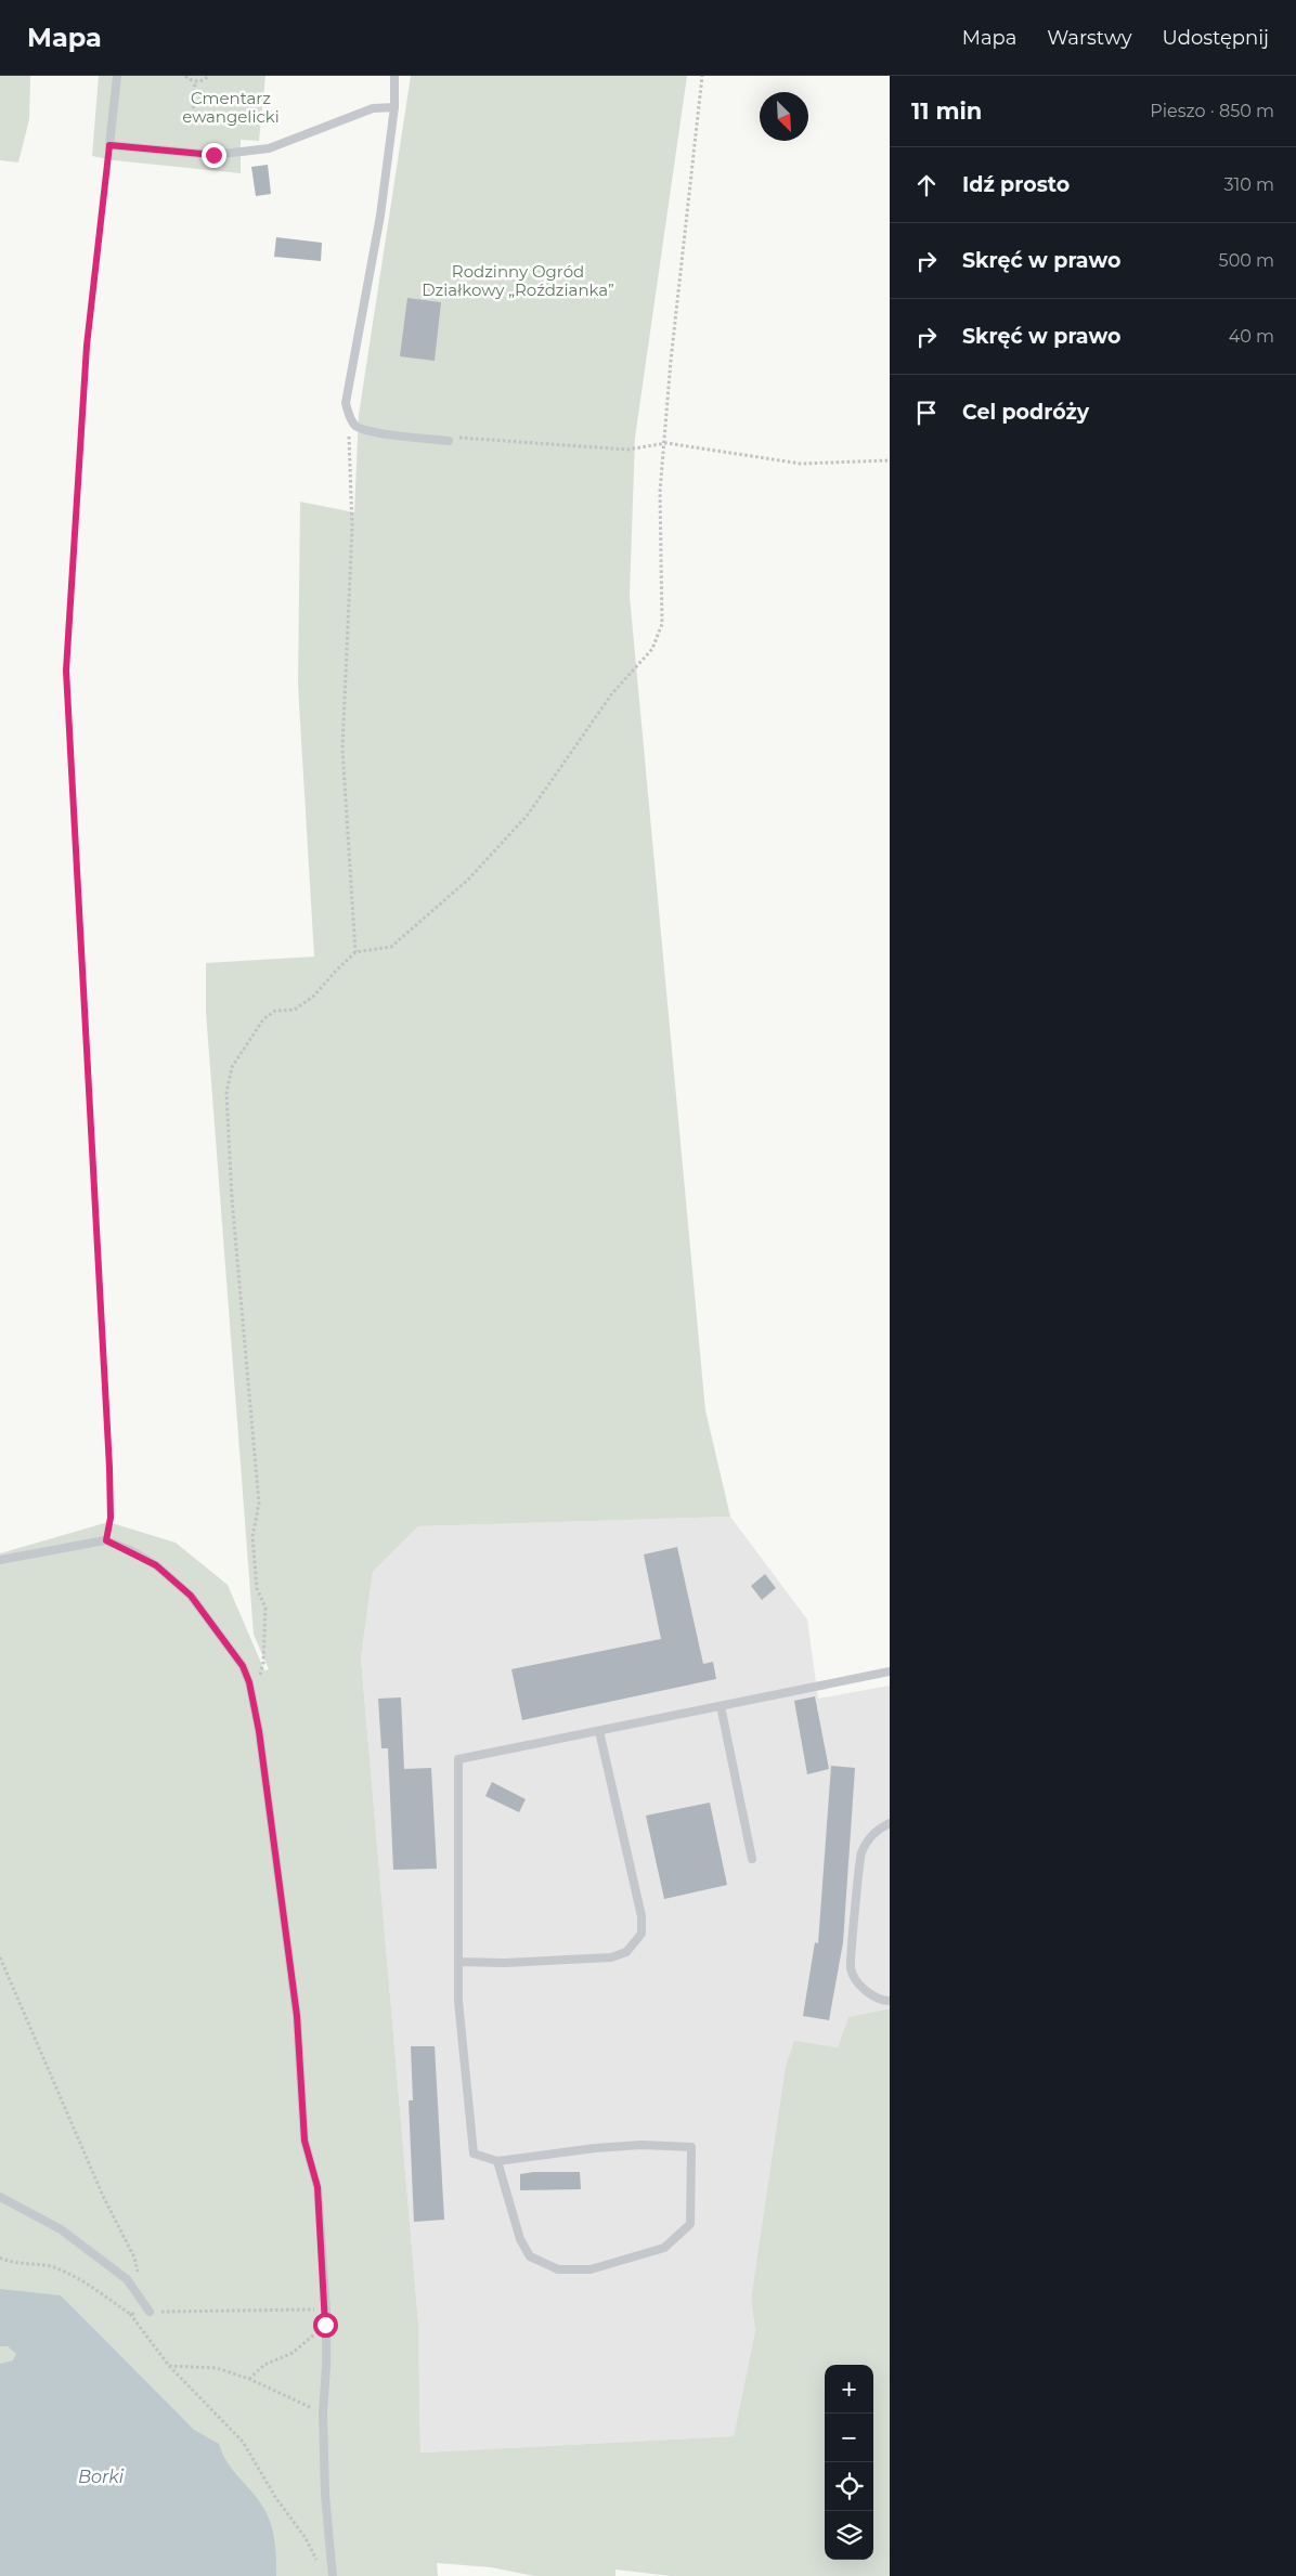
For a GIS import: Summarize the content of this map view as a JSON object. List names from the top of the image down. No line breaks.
{"water":["Borki"],"parks":["Cmentarz ewangelicki","Rodzinny Ogród Działkowy „Roździanka”"],"north":"bottom right","page":{"header":"Mapa","nav":["Mapa","Warstwy","Udostępnij"],"heading":["11 min","Pieszo · 850 m"],"list":[["Idź prosto","310 m"],["Skręć w prawo","500 m"],["Skręć w prawo","40 m"],"Cel podróży"],"map_buttons":["+","−"]}}
